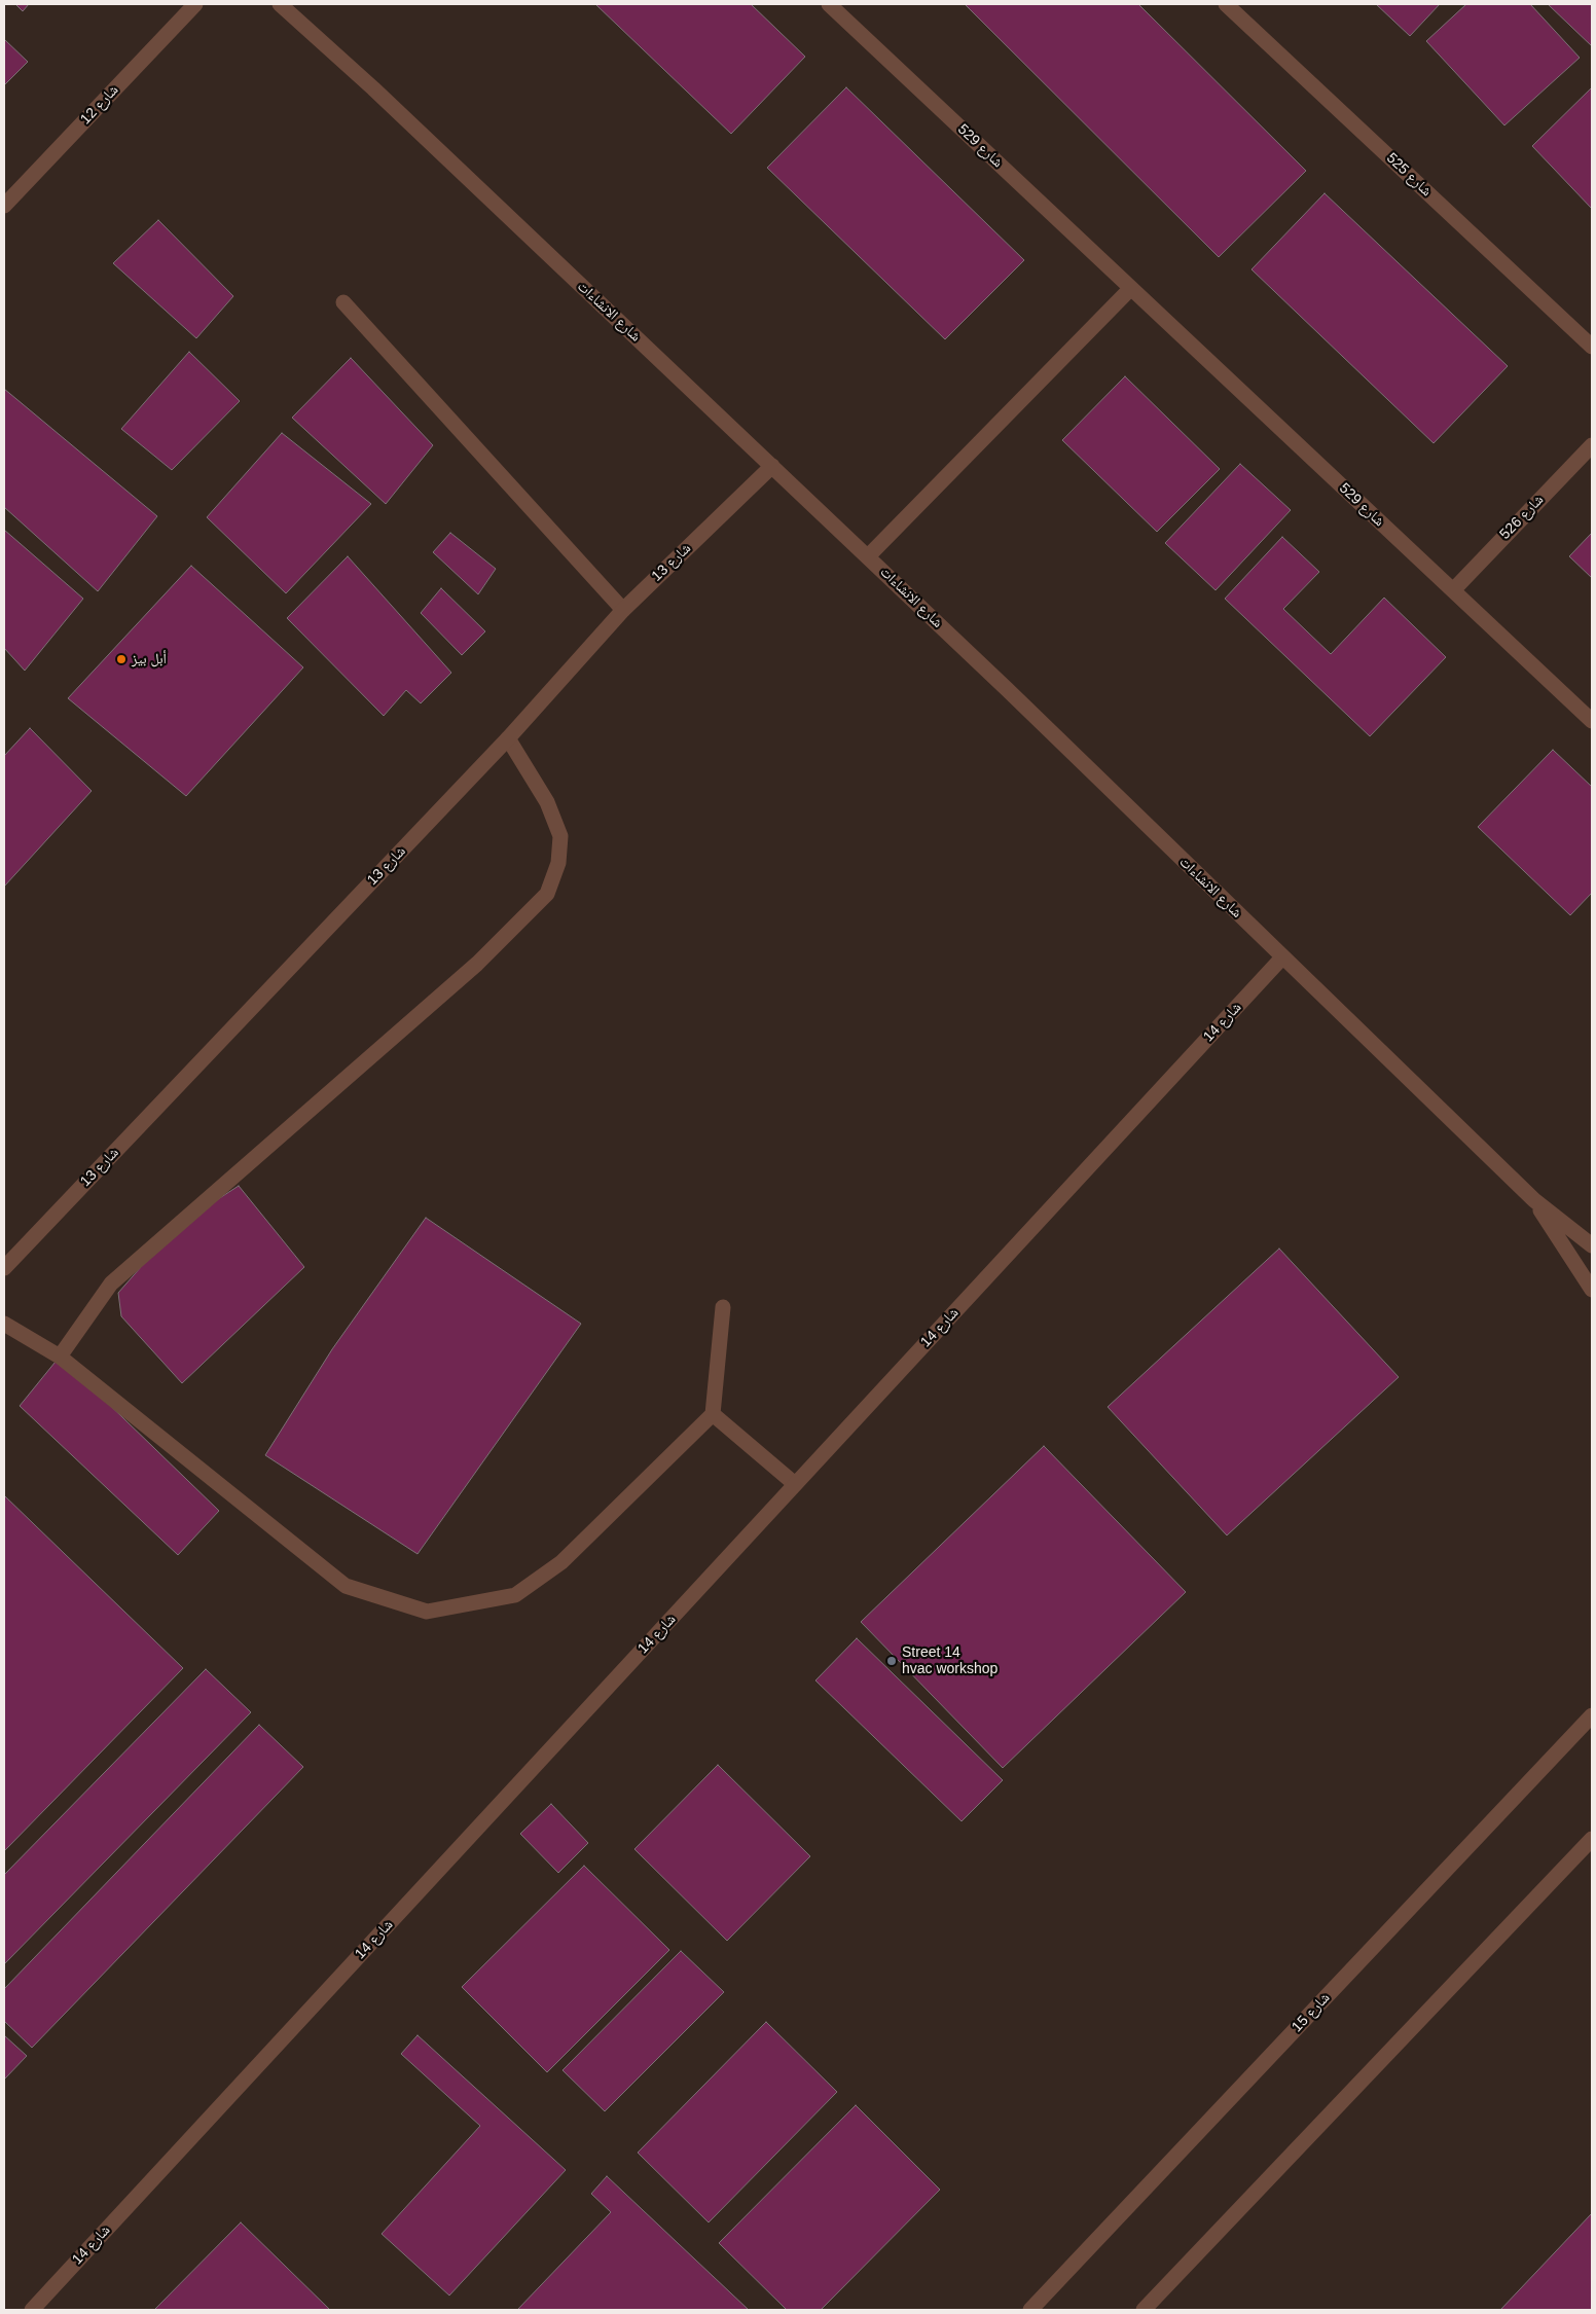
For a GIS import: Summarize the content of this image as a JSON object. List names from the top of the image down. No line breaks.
{"streets":{"street":["شارع 12","شارع 529","شارع 525","شارع الانشاءات","شارع 526","شارع 13","شارع 14","شارع 15"]},"crossings":[["شارع 529","شارع 526"],["شارع الانشاءات","شارع 13"],["شارع الانشاءات","شارع 14"]],"places":["أبل بيز","Street 14 hvac workshop"]}
